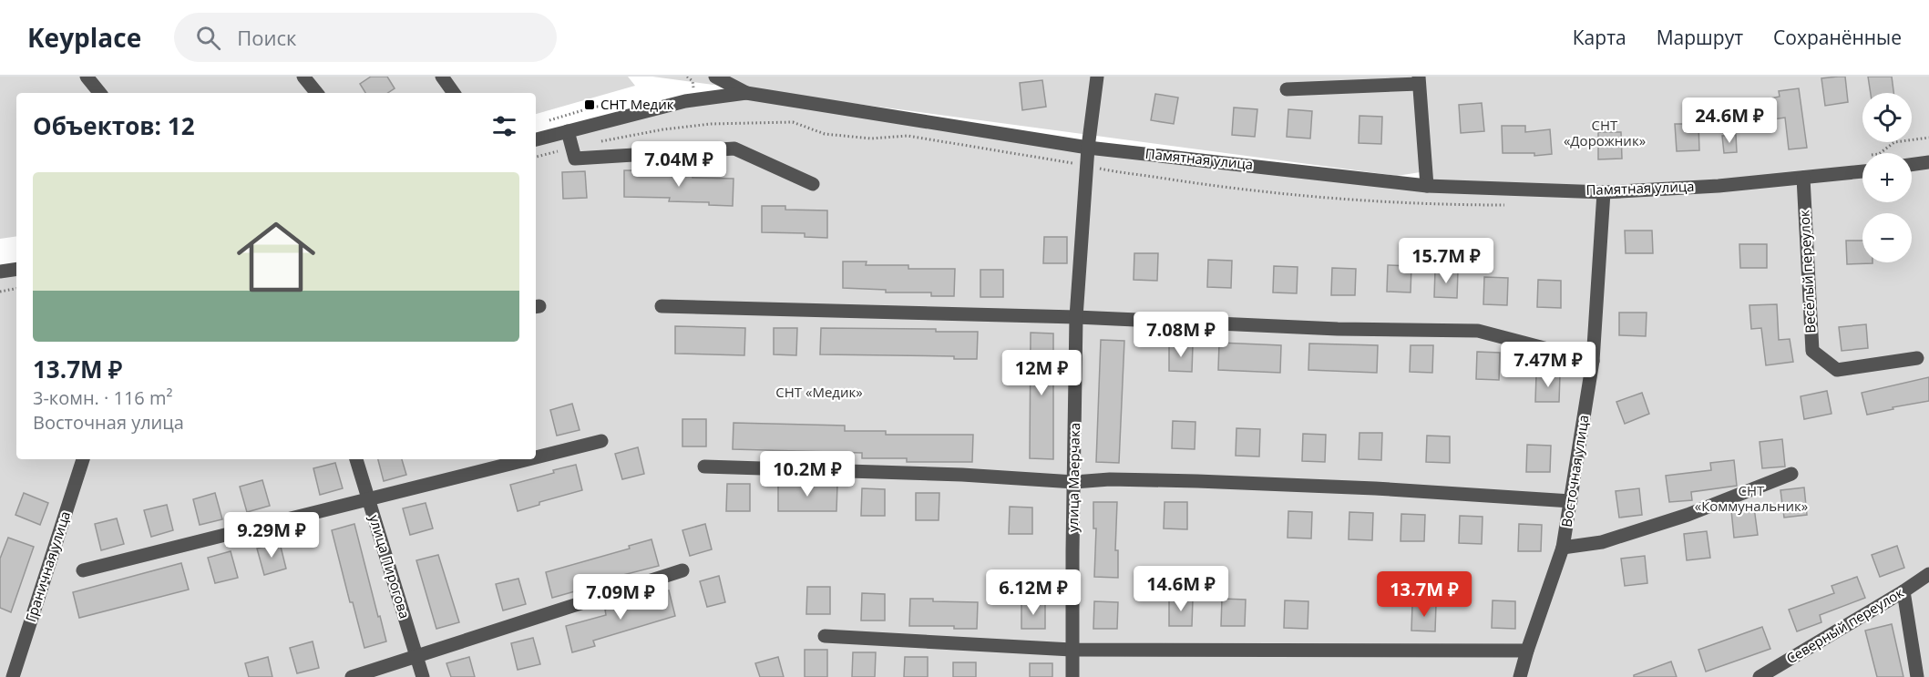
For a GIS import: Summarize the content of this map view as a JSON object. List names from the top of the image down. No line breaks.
{"streets":{"street":["Памятная улица","Весёлый переулок","Восточная улица","улица Маерчака","Граничная улица","улица Пирогова","Северный переулок"]},"crossings":[["Памятная улица","Весёлый переулок"],["Памятная улица","Восточная улица"],["Памятная улица","улица Маерчака"]],"parks":["СНТ «Дорожник»","СНТ «Медик»","СНТ «Коммунальник»"],"places":{"transit":["СНТ Медик"]},"page":{"header":"Keyplace","search":"Поиск","nav":["Карта","Маршрут","Сохранённые"],"map_buttons":["+","−"],"heading":"Объектов: 12","price":["24.6M ₽","7.04M ₽","15.7M ₽","7.08M ₽","7.47M ₽","12M ₽","10.2M ₽","9.29M ₽","14.6M ₽","6.12M ₽","13.7M ₽","7.09M ₽"],"list":[{"name":"13.7M ₽","note":"3-комн. · 116 m² · Восточная улица"}]}}
